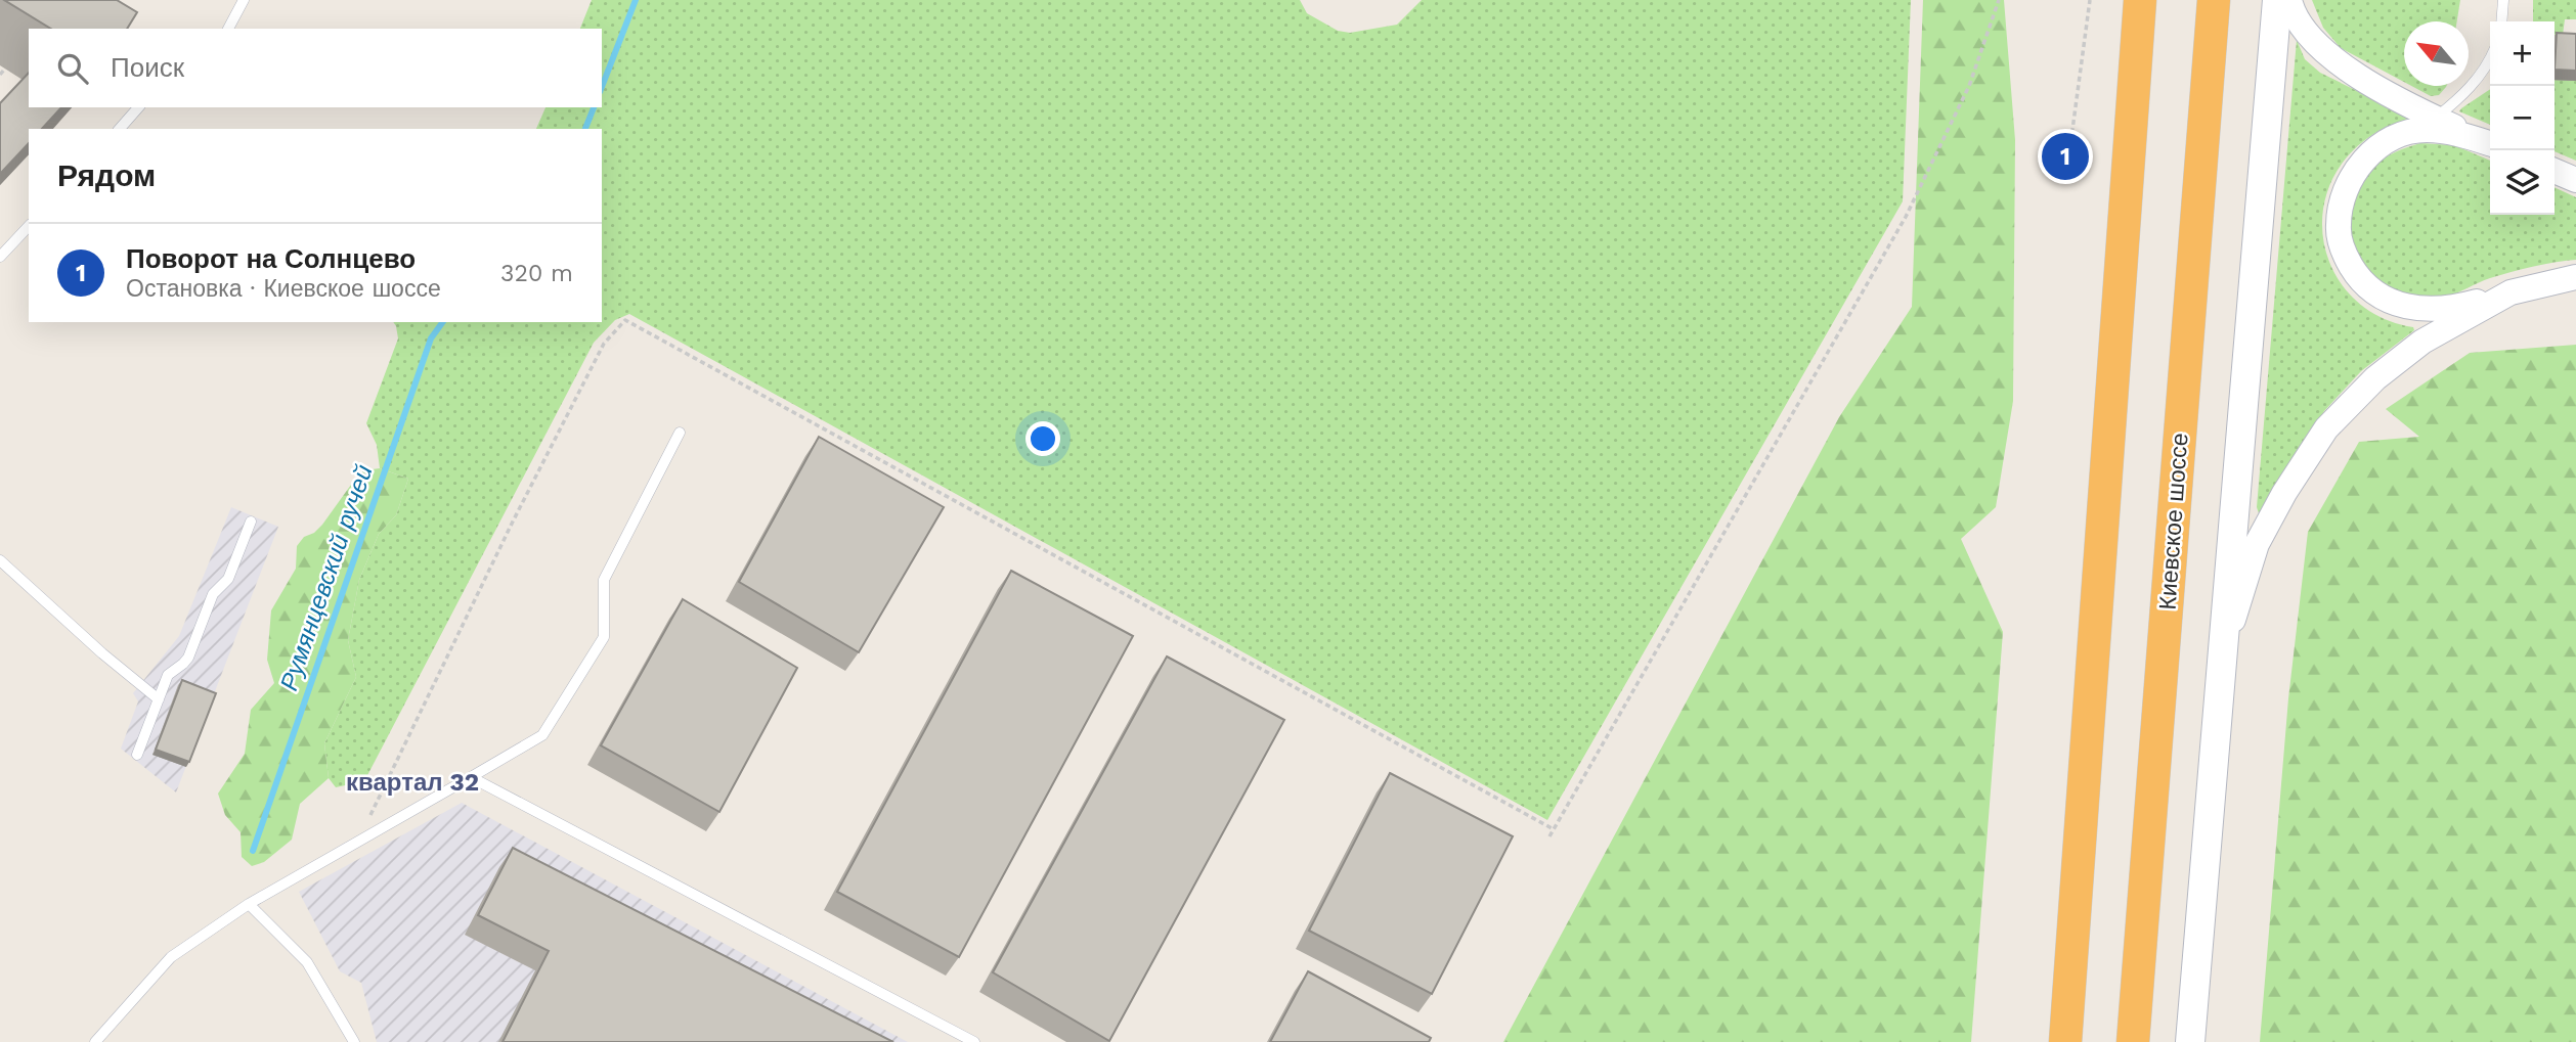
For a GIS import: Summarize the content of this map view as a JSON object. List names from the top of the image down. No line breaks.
{"streets":{"highway":["Киевское шоссе"]},"districts":["квартал 32"],"water":["Румянцевский ручей"],"north":"top left","page":{"map_buttons":["+","−"],"search":"Поиск","pins":"1","heading":"Рядом","list":[{"mark":"1","name":"Поворот на Солнцево","note":"Остановка · Киевское шоссе","value":"320 m"}]}}
